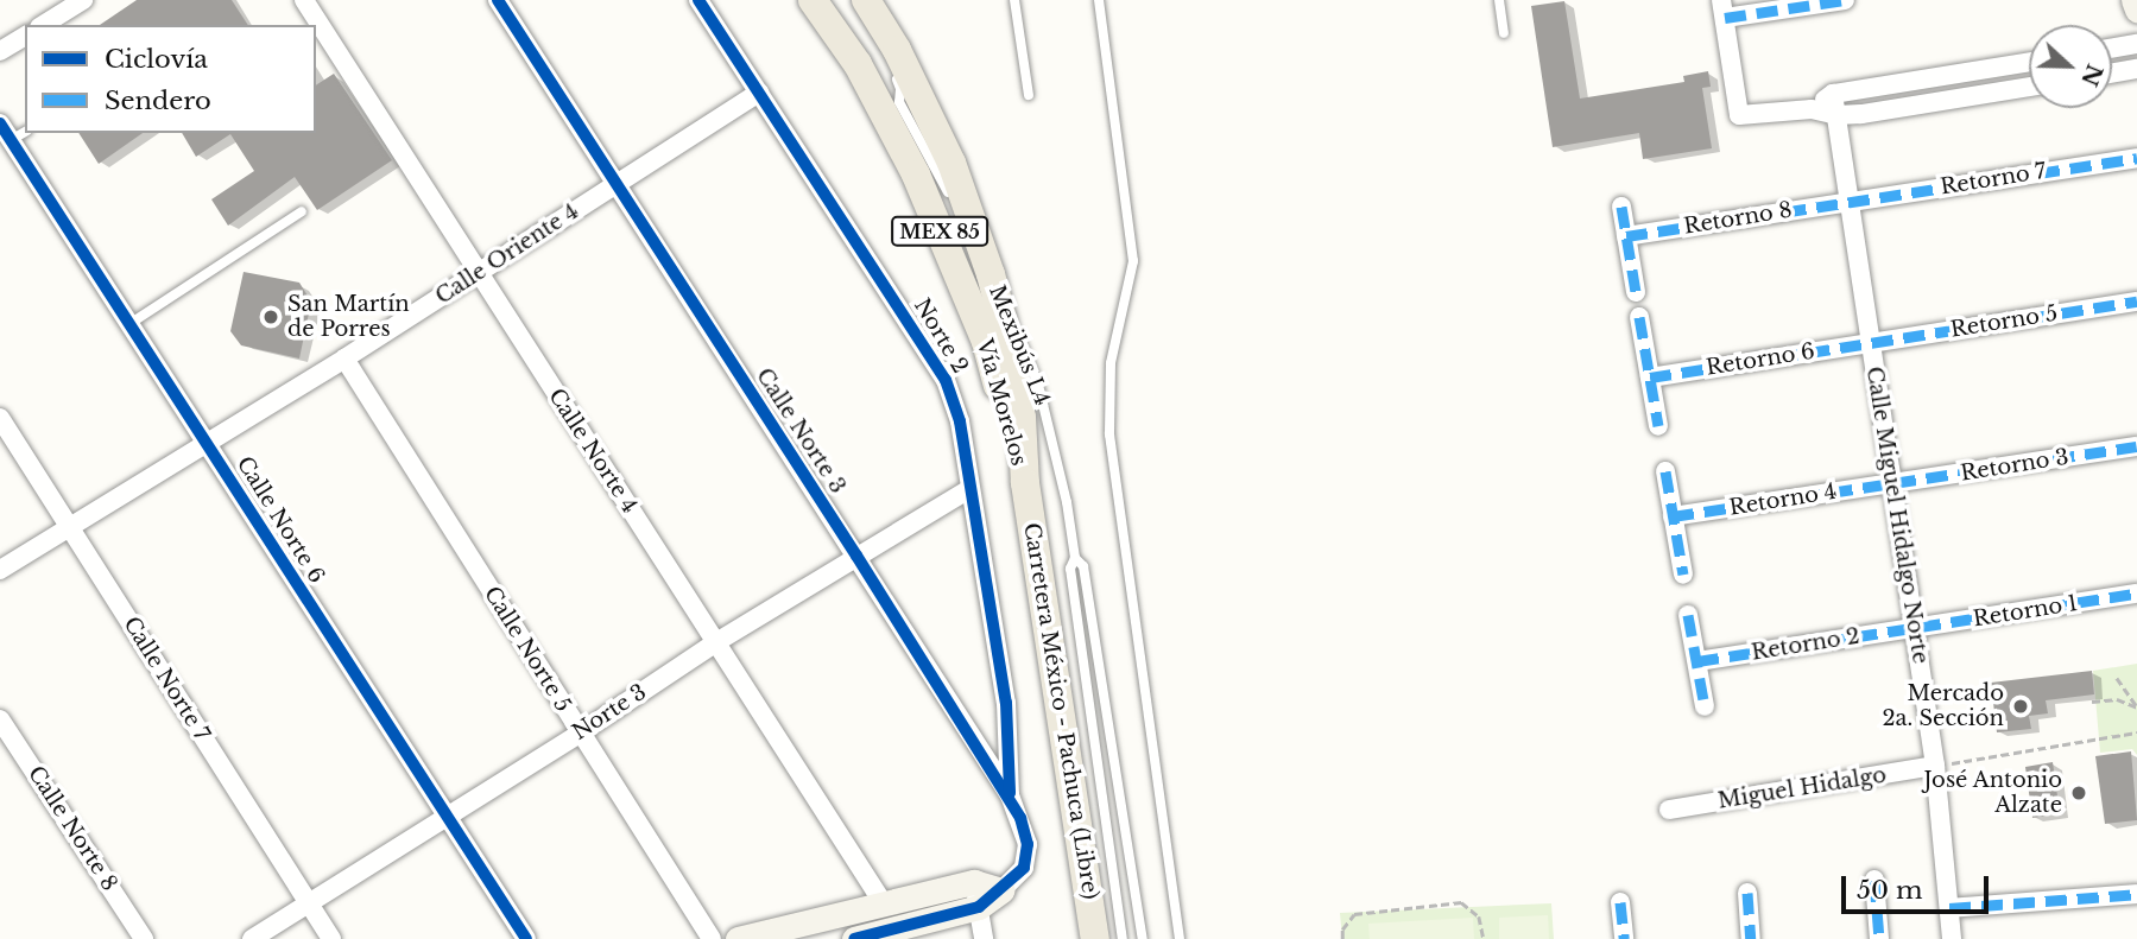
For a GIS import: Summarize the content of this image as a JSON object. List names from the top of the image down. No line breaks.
{"streets":{"main road":["MEX 85","Vía Morelos","Carretera México - Pachuca (Libre)"],"street":["Retorno 7","Retorno 8","Calle Oriente 4","Retorno 5","Norte 2","Retorno 6","Calle Norte 3","Calle Norte 4","Retorno 3","Retorno 4","Calle Miguel Hidalgo Norte","Calle Norte 6","Retorno 1","Retorno 2","Calle Norte 5","Calle Norte 7","Norte 3","Miguel Hidalgo","Calle Norte 8"],"lane":["Mexibús L4"]},"crossings":[["Retorno 7","Retorno 8"],["Retorno 7","Calle Miguel Hidalgo Norte"],["Retorno 8","Calle Miguel Hidalgo Norte"],["Calle Oriente 4","Norte 2"],["Calle Oriente 4","Calle Norte 3"],["Calle Oriente 4","Calle Norte 4"],["Calle Oriente 4","Calle Norte 6"],["Calle Oriente 4","Calle Norte 5"],["Calle Oriente 4","Calle Norte 7"],["Retorno 5","Retorno 6"],["Retorno 5","Calle Miguel Hidalgo Norte"],["Norte 2","Calle Norte 3"],["Norte 2","Norte 3"],["Mexibús L4","Vía Morelos"],["Retorno 6","Calle Miguel Hidalgo Norte"],["Vía Morelos","Carretera México - Pachuca (Libre)"],["Calle Norte 3","Norte 3"],["Calle Norte 4","Norte 3"],["Retorno 3","Retorno 4"],["Retorno 3","Calle Miguel Hidalgo Norte"],["Retorno 4","Calle Miguel Hidalgo Norte"],["Calle Miguel Hidalgo Norte","Retorno 1"],["Calle Miguel Hidalgo Norte","Retorno 2"],["Calle Miguel Hidalgo Norte","Miguel Hidalgo"],["Calle Norte 6","Norte 3"],["Retorno 1","Retorno 2"],["Calle Norte 5","Norte 3"],["Calle Norte 7","Norte 3"]],"places":["San Martín de Porres","Mercado 2a. Sección","José Antonio Alzate"],"legend":["Ciclovía","Sendero"],"scale_bar":"50 m","north":"right"}
